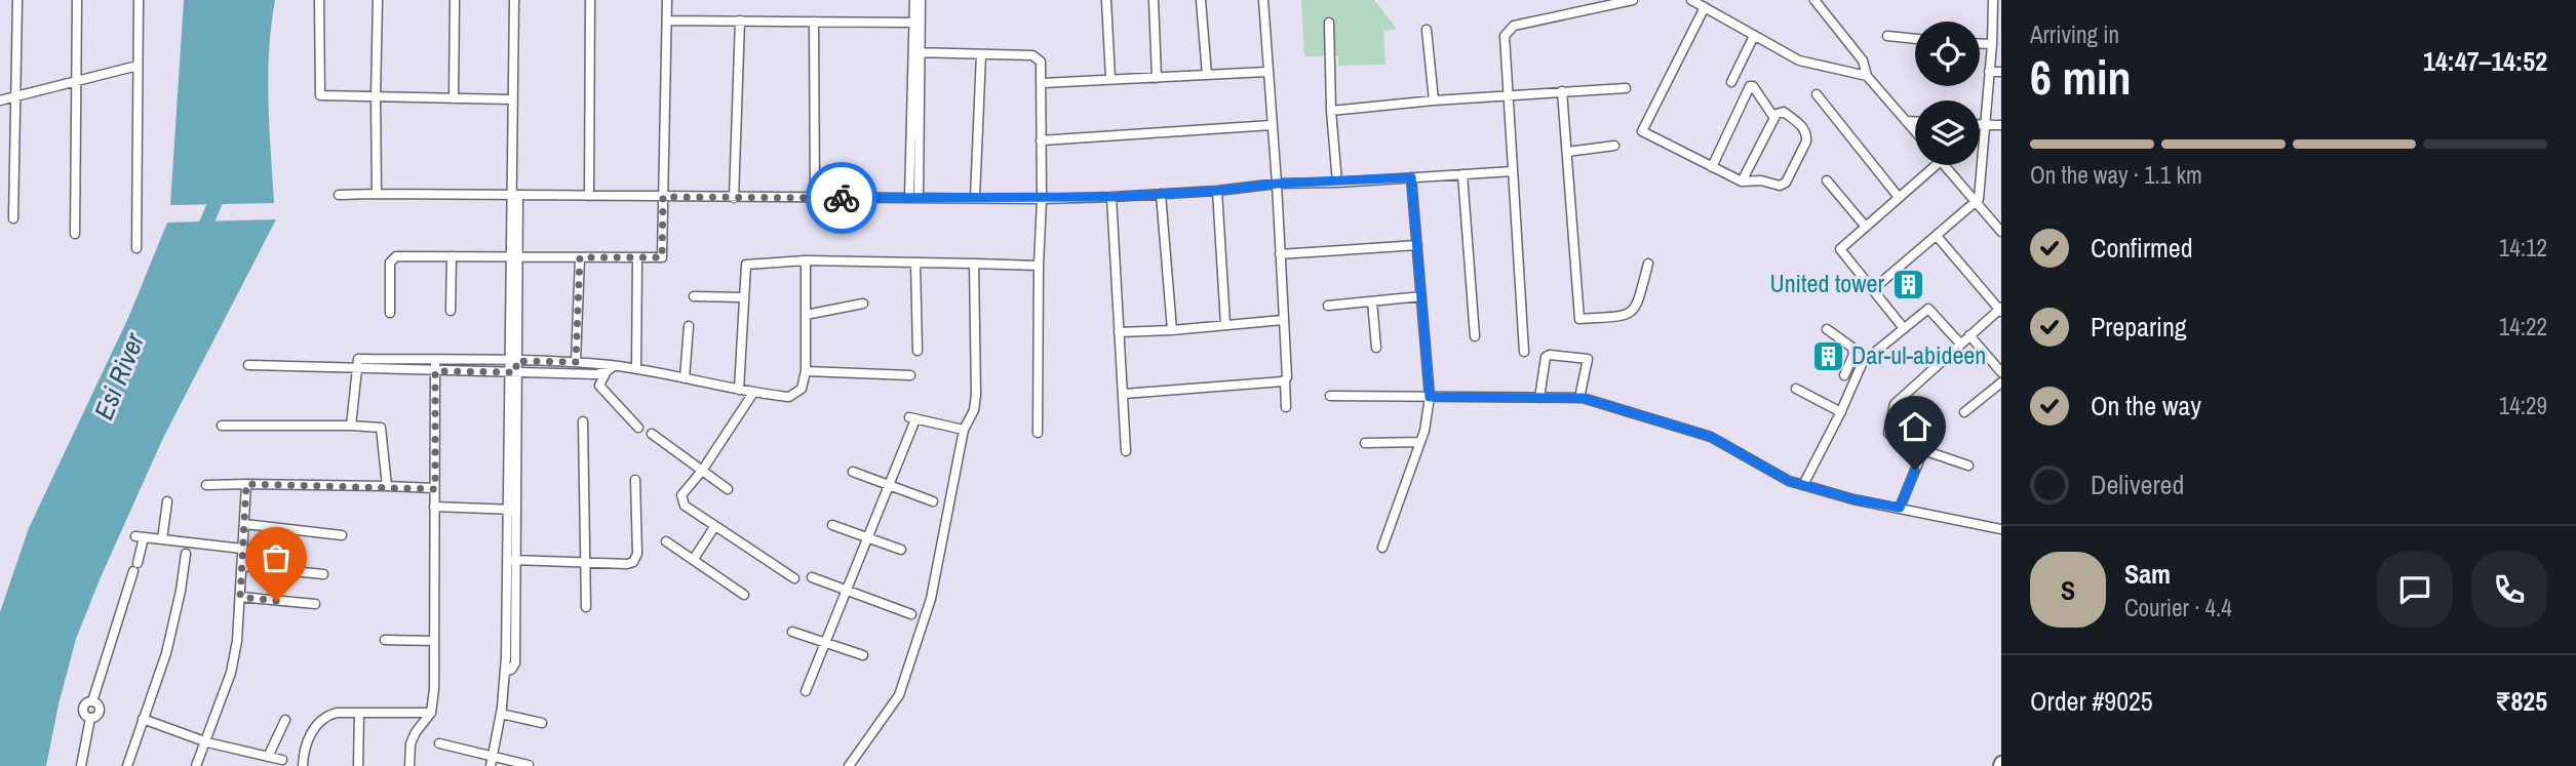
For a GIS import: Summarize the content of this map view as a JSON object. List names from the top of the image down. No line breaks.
{"water":["Esi River"],"places":{"building":["United tower","Dar-ul-abideen"]},"page":{"heading":["6 min","Arriving in","14:47–14:52"],"panel":["Sam","Courier · 4.4","Order #9025","₹825"],"bar":"On the way · 1.1 km","list":[["Confirmed","14:12"],["Preparing","14:22"],["On the way","14:29"],"Delivered"],"round":"S"}}
